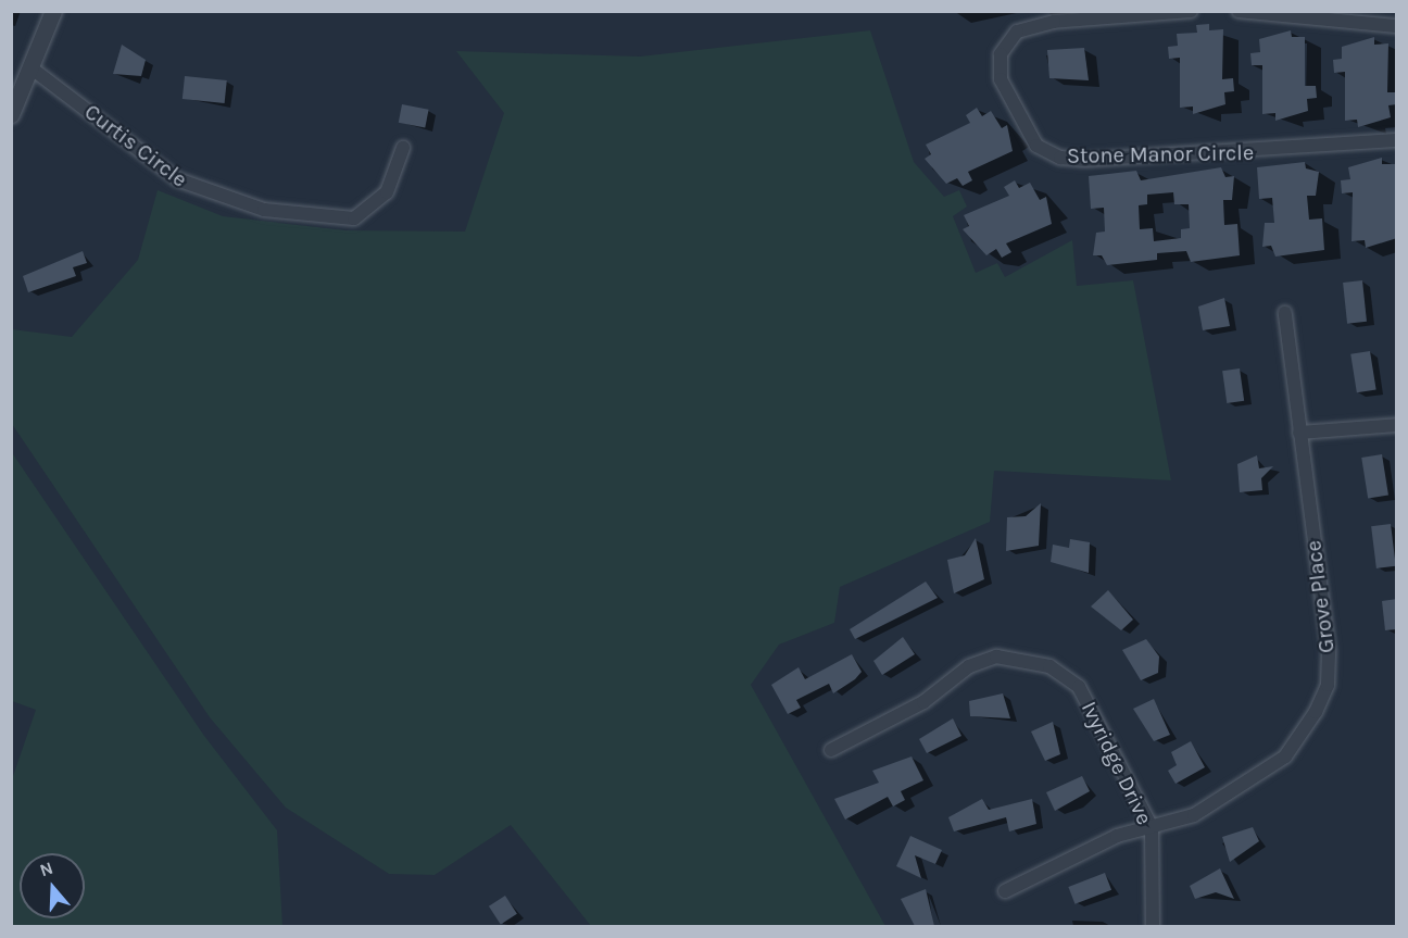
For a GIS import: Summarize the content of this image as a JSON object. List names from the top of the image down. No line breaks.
{"streets":{"street":["Curtis Circle","Stone Manor Circle","Grove Place","Ivyridge Drive"]},"crossings":[["Grove Place","Ivyridge Drive"]],"north":"top"}
